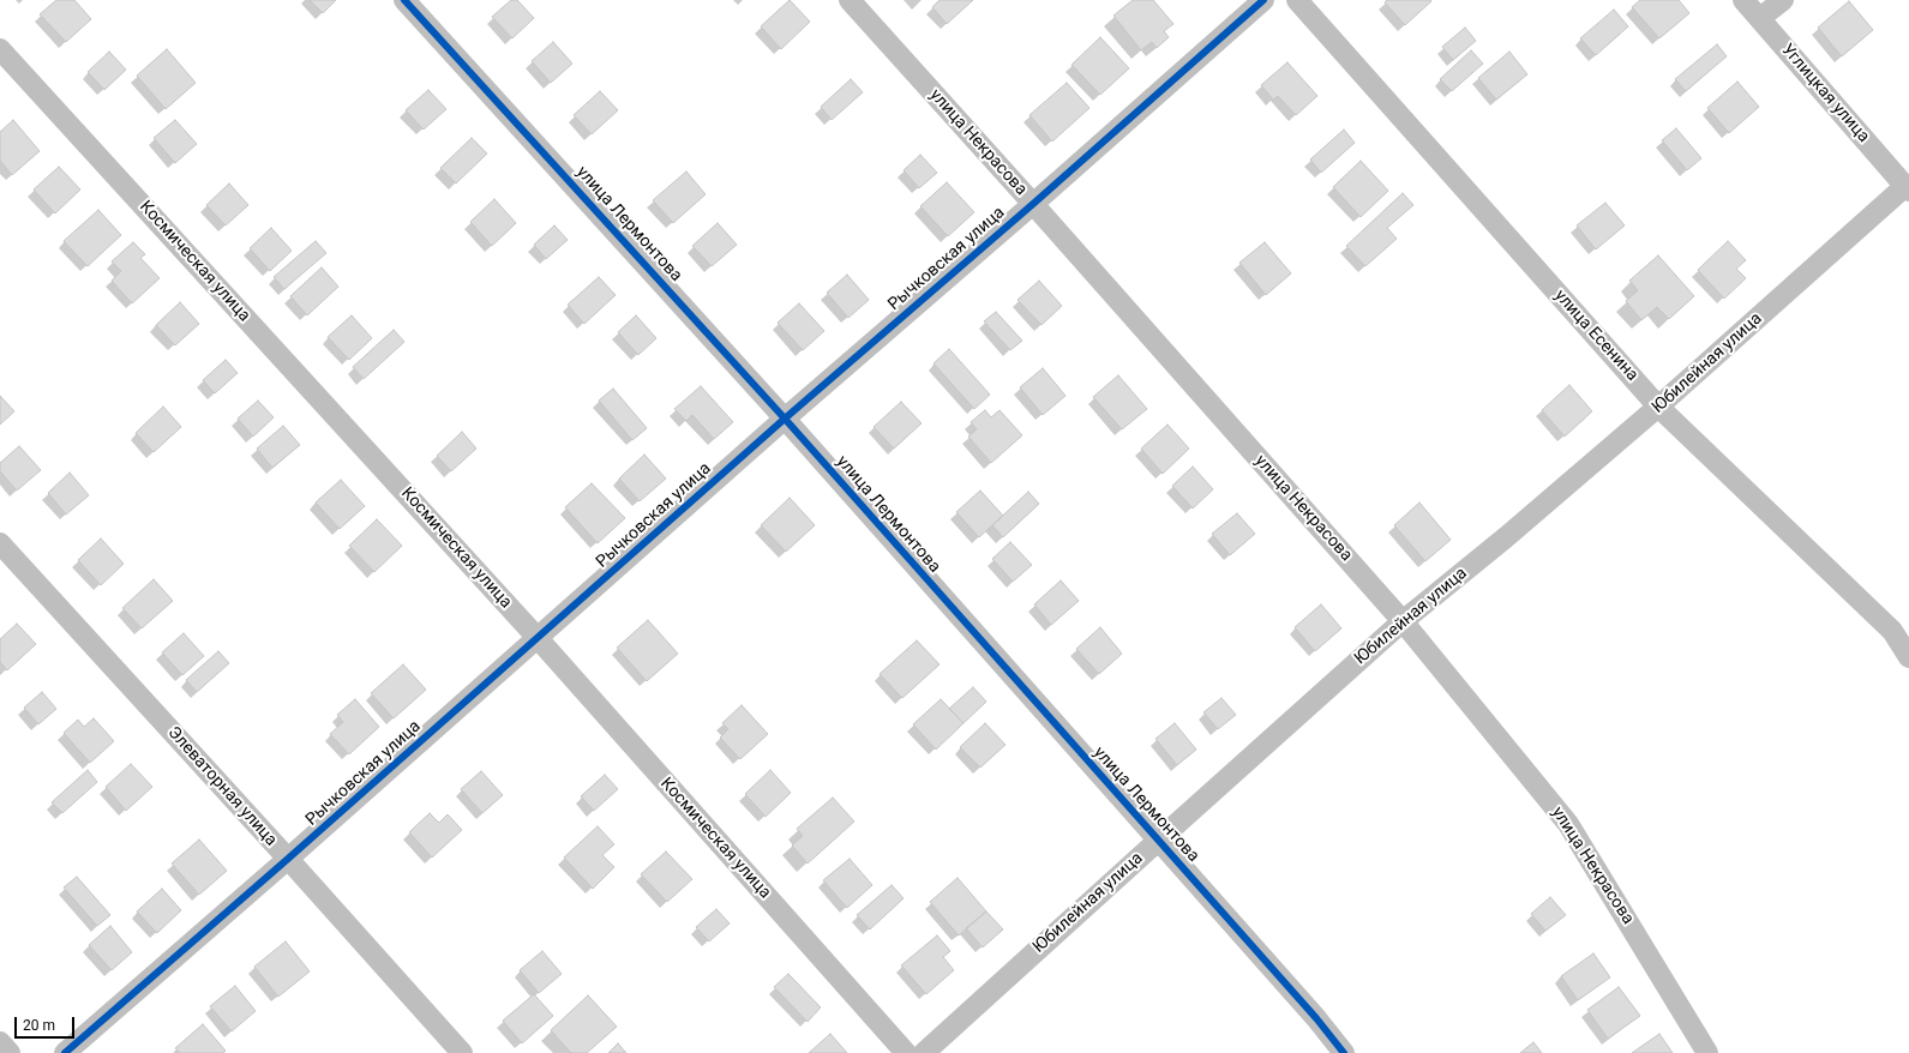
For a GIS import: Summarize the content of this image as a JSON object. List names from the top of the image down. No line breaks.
{"streets":{"street":["Углицкая улица","улица Некрасова","улица Лермонтова","Рычковская улица","Космическая улица","улица Есенина","Юбилейная улица","Элеваторная улица"]},"crossings":[["Углицкая улица","Юбилейная улица"],["улица Некрасова","Рычковская улица"],["улица Некрасова","Юбилейная улица"],["улица Лермонтова","Рычковская улица"],["улица Лермонтова","Юбилейная улица"],["Рычковская улица","Космическая улица"],["Рычковская улица","Элеваторная улица"],["улица Есенина","Юбилейная улица"]],"scale_bar":"20 m"}
